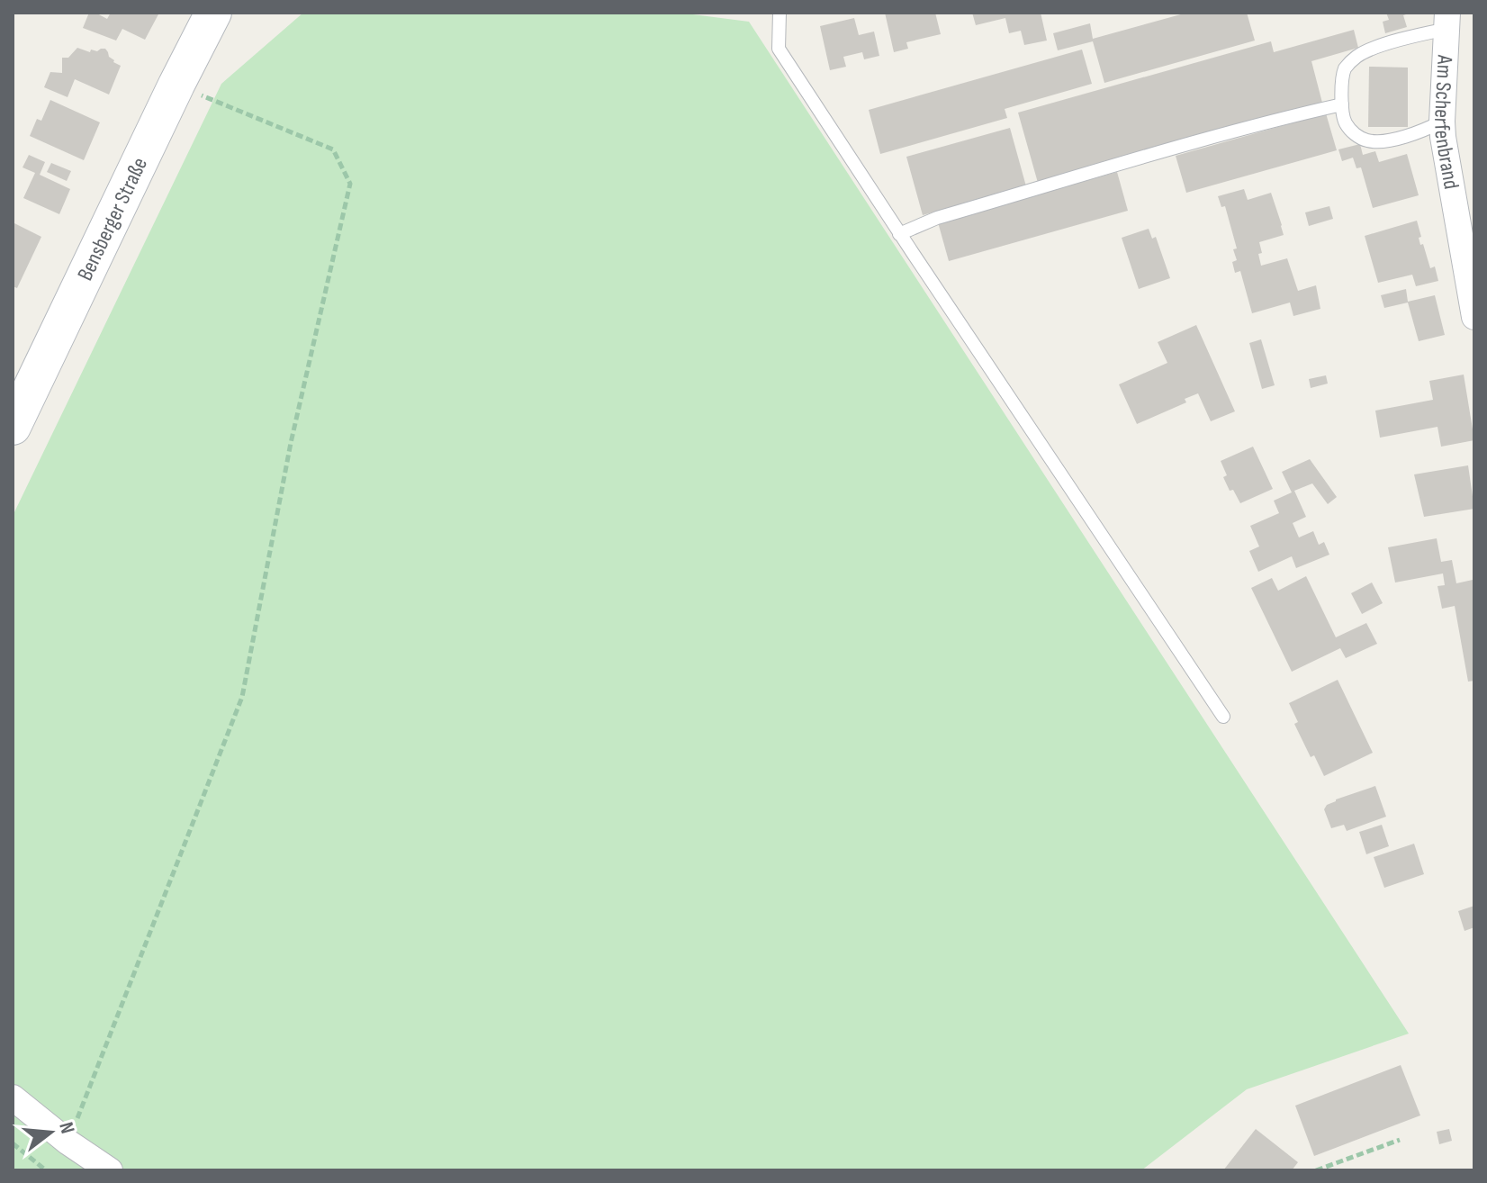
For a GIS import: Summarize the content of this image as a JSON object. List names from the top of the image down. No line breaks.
{"streets":{"main road":["Bensberger Straße"],"street":["Am Scherfenbrand"]},"north":"right"}
